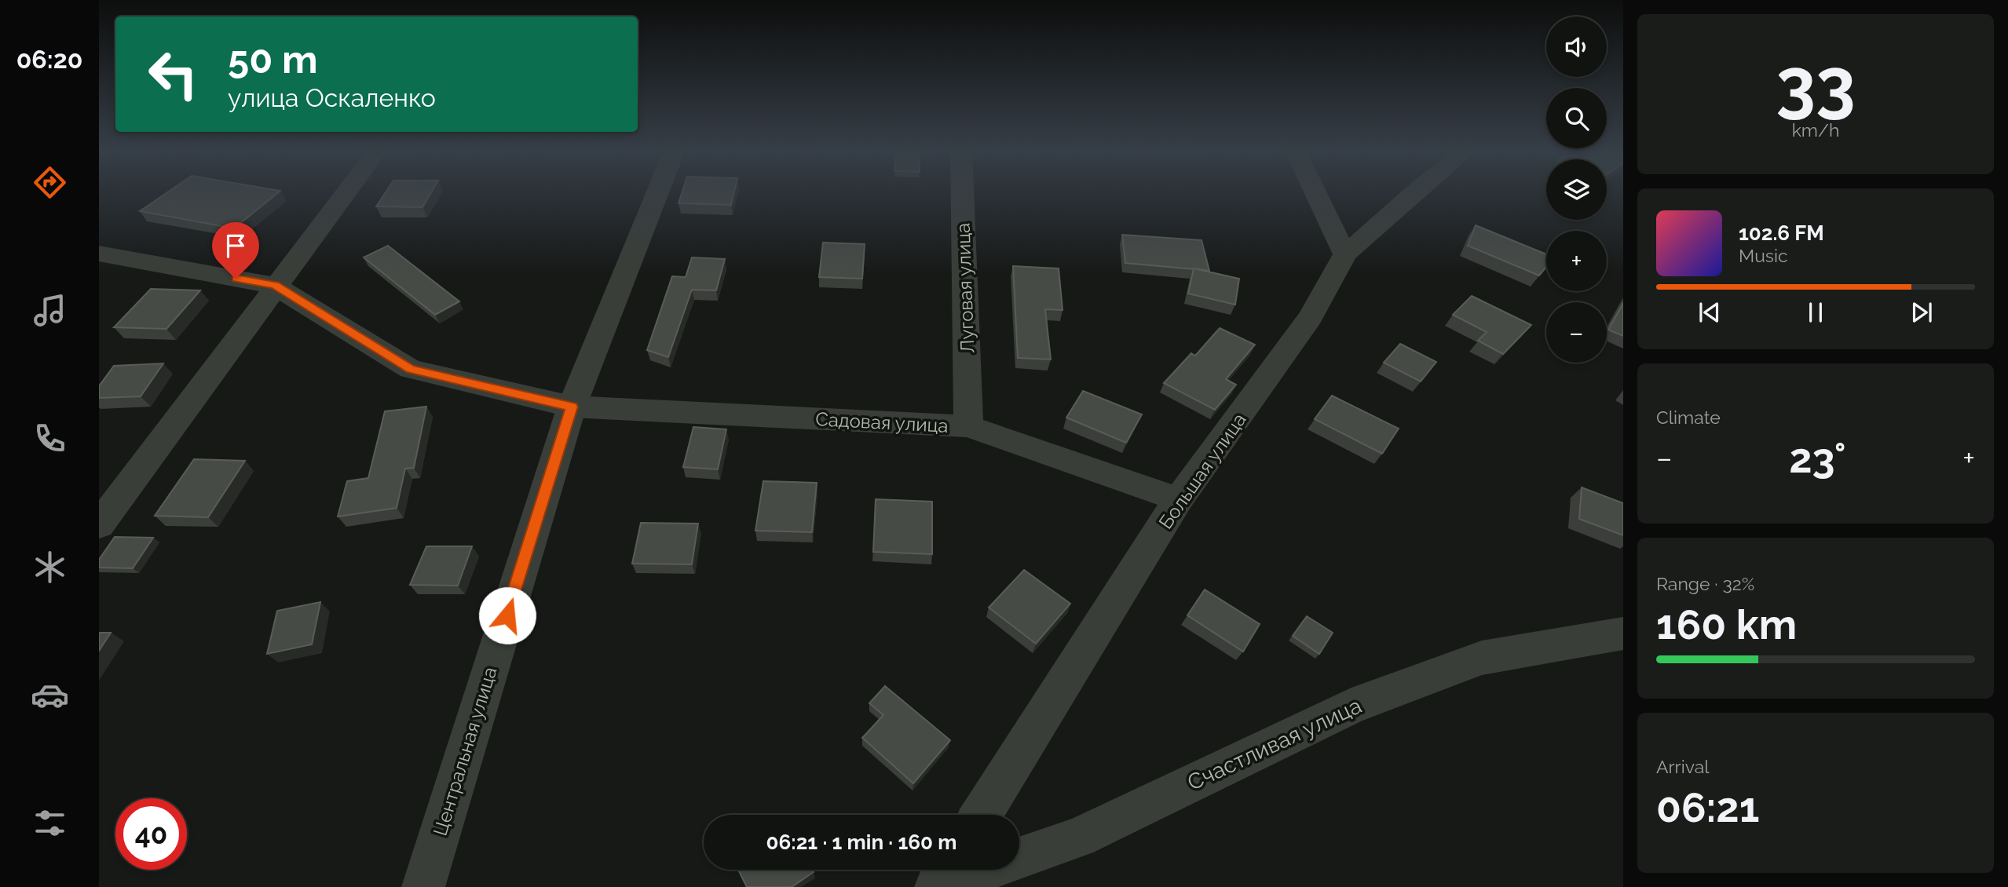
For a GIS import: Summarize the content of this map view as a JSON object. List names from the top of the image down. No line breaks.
{"streets":{"street":["Луговая улица","Садовая улица","Большая улица","Счастливая улица","Центральная улица"]},"crossings":[["Луговая улица","Садовая улица"],["Садовая улица","Большая улица"],["Садовая улица","Центральная улица"]],"page":{"tabs":"06:20","tile":[["33","km/h"],"Climate",["Range · 32%","160 km"],["Arrival","06:21"]],"map_buttons":["+","−"],"turn":["50 m","улица Оскаленко"],"song":["102.6 FM","Music"],"heat":["−","23°","+"],"limit":"40","trip":"06:21 · 1 min · 160 m"}}
